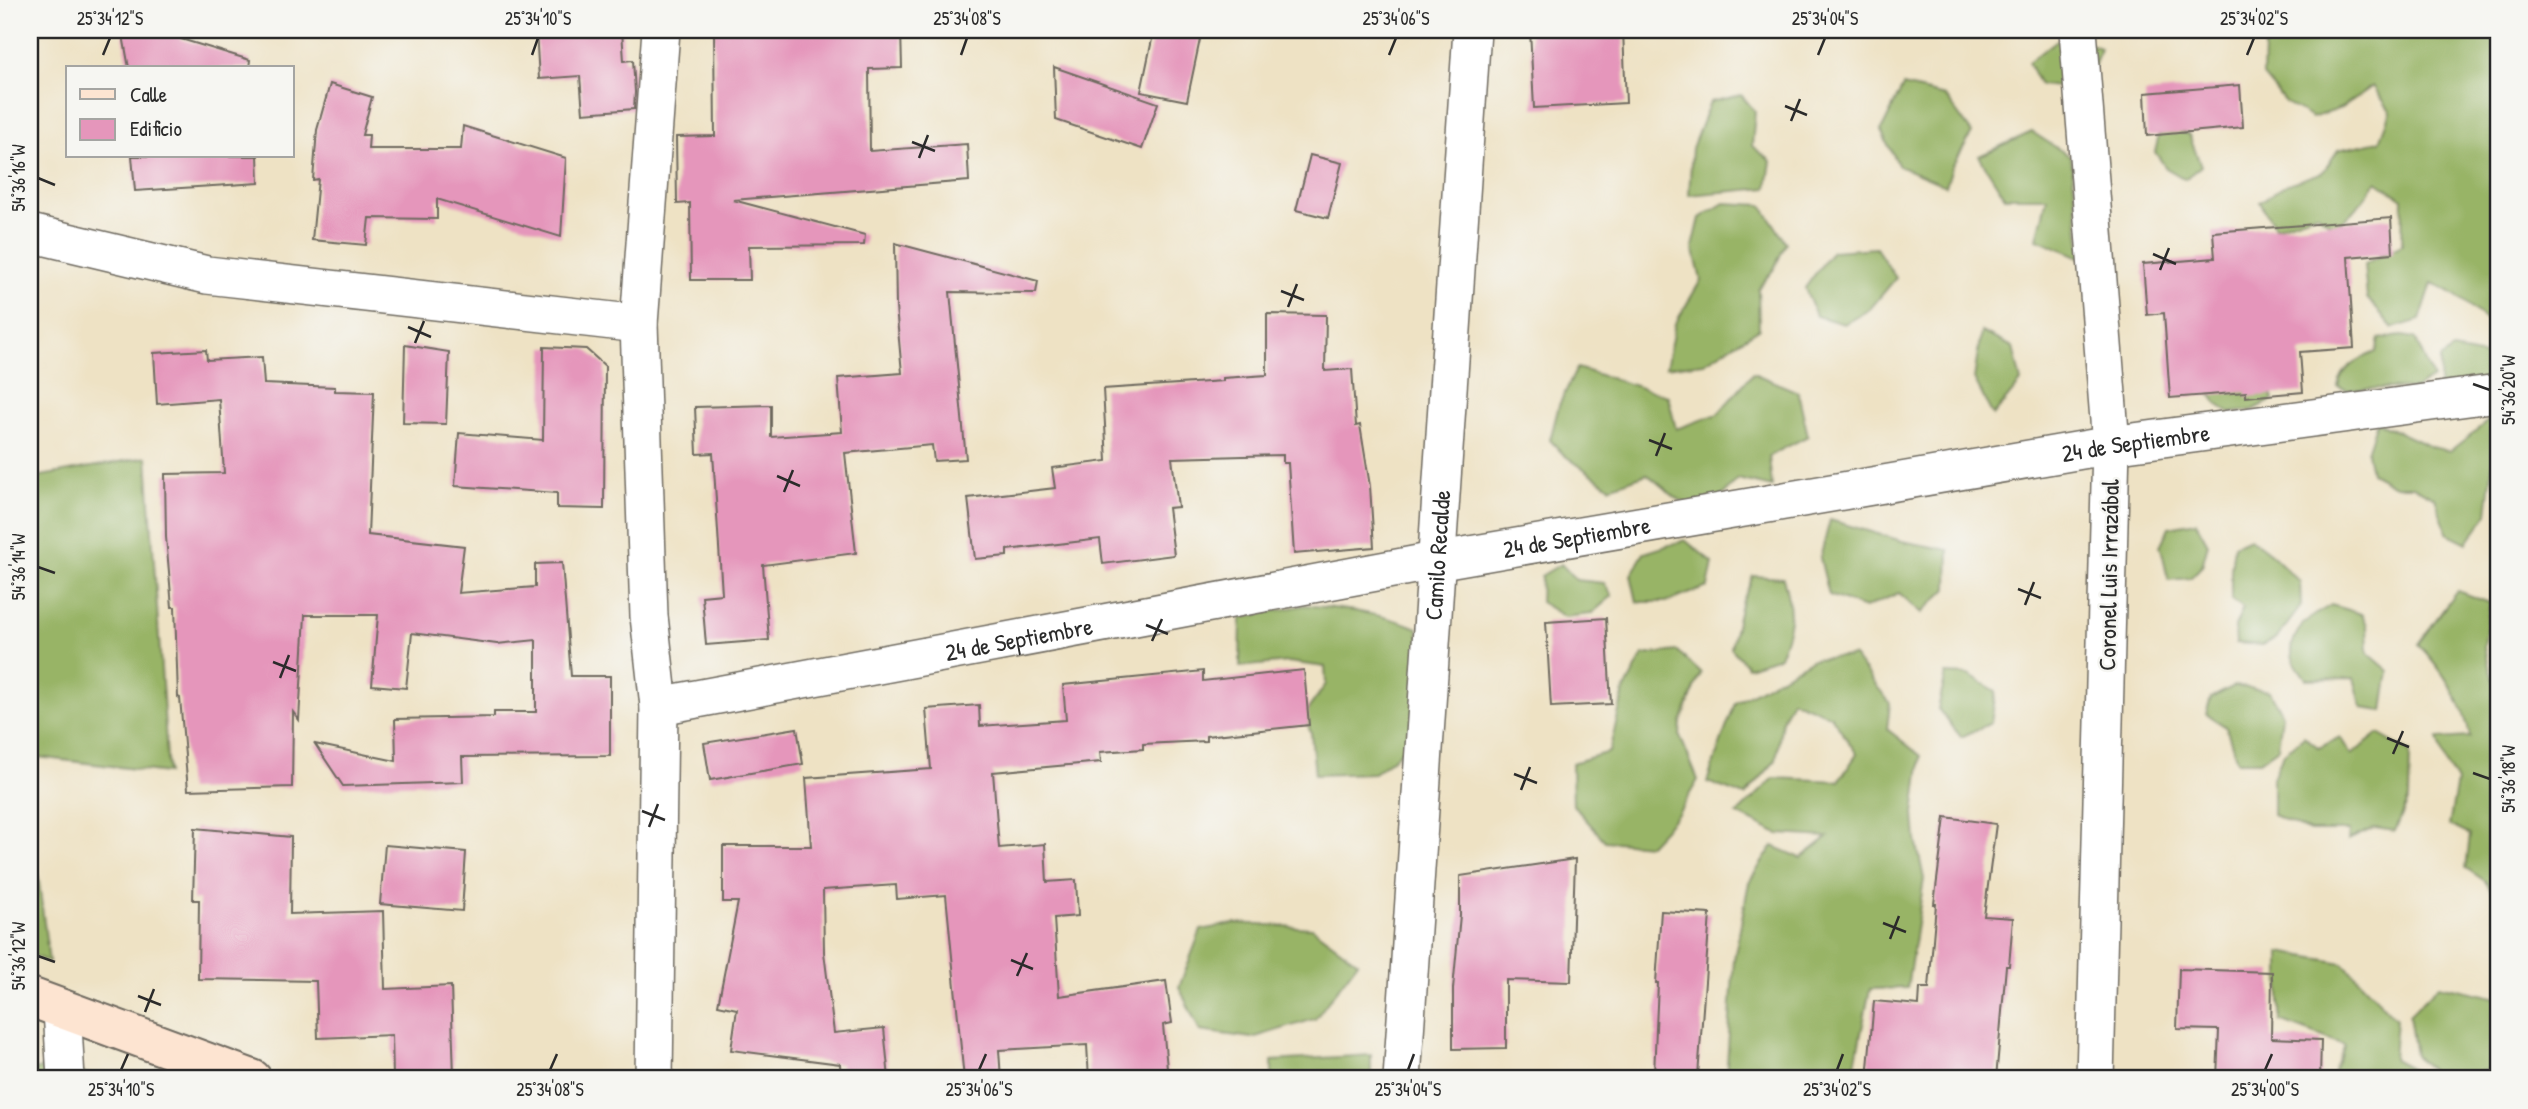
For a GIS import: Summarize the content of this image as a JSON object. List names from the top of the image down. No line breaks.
{"streets":{"street":["24 de Septiembre","Camilo Recalde","Coronel Luis Irrazábal"]},"crossings":[["24 de Septiembre","Camilo Recalde"],["24 de Septiembre","Coronel Luis Irrazábal"]],"legend":["Calle","Edificio"],"coordinates":["25°34'12\"S","25°34'10\"S","25°34'08\"S","25°34'06\"S","25°34'04\"S","25°34'02\"S","54°36'16\"W","54°36'20\"W","54°36'14\"W","54°36'18\"W","54°36'12\"W","25°34'00\"S"]}
